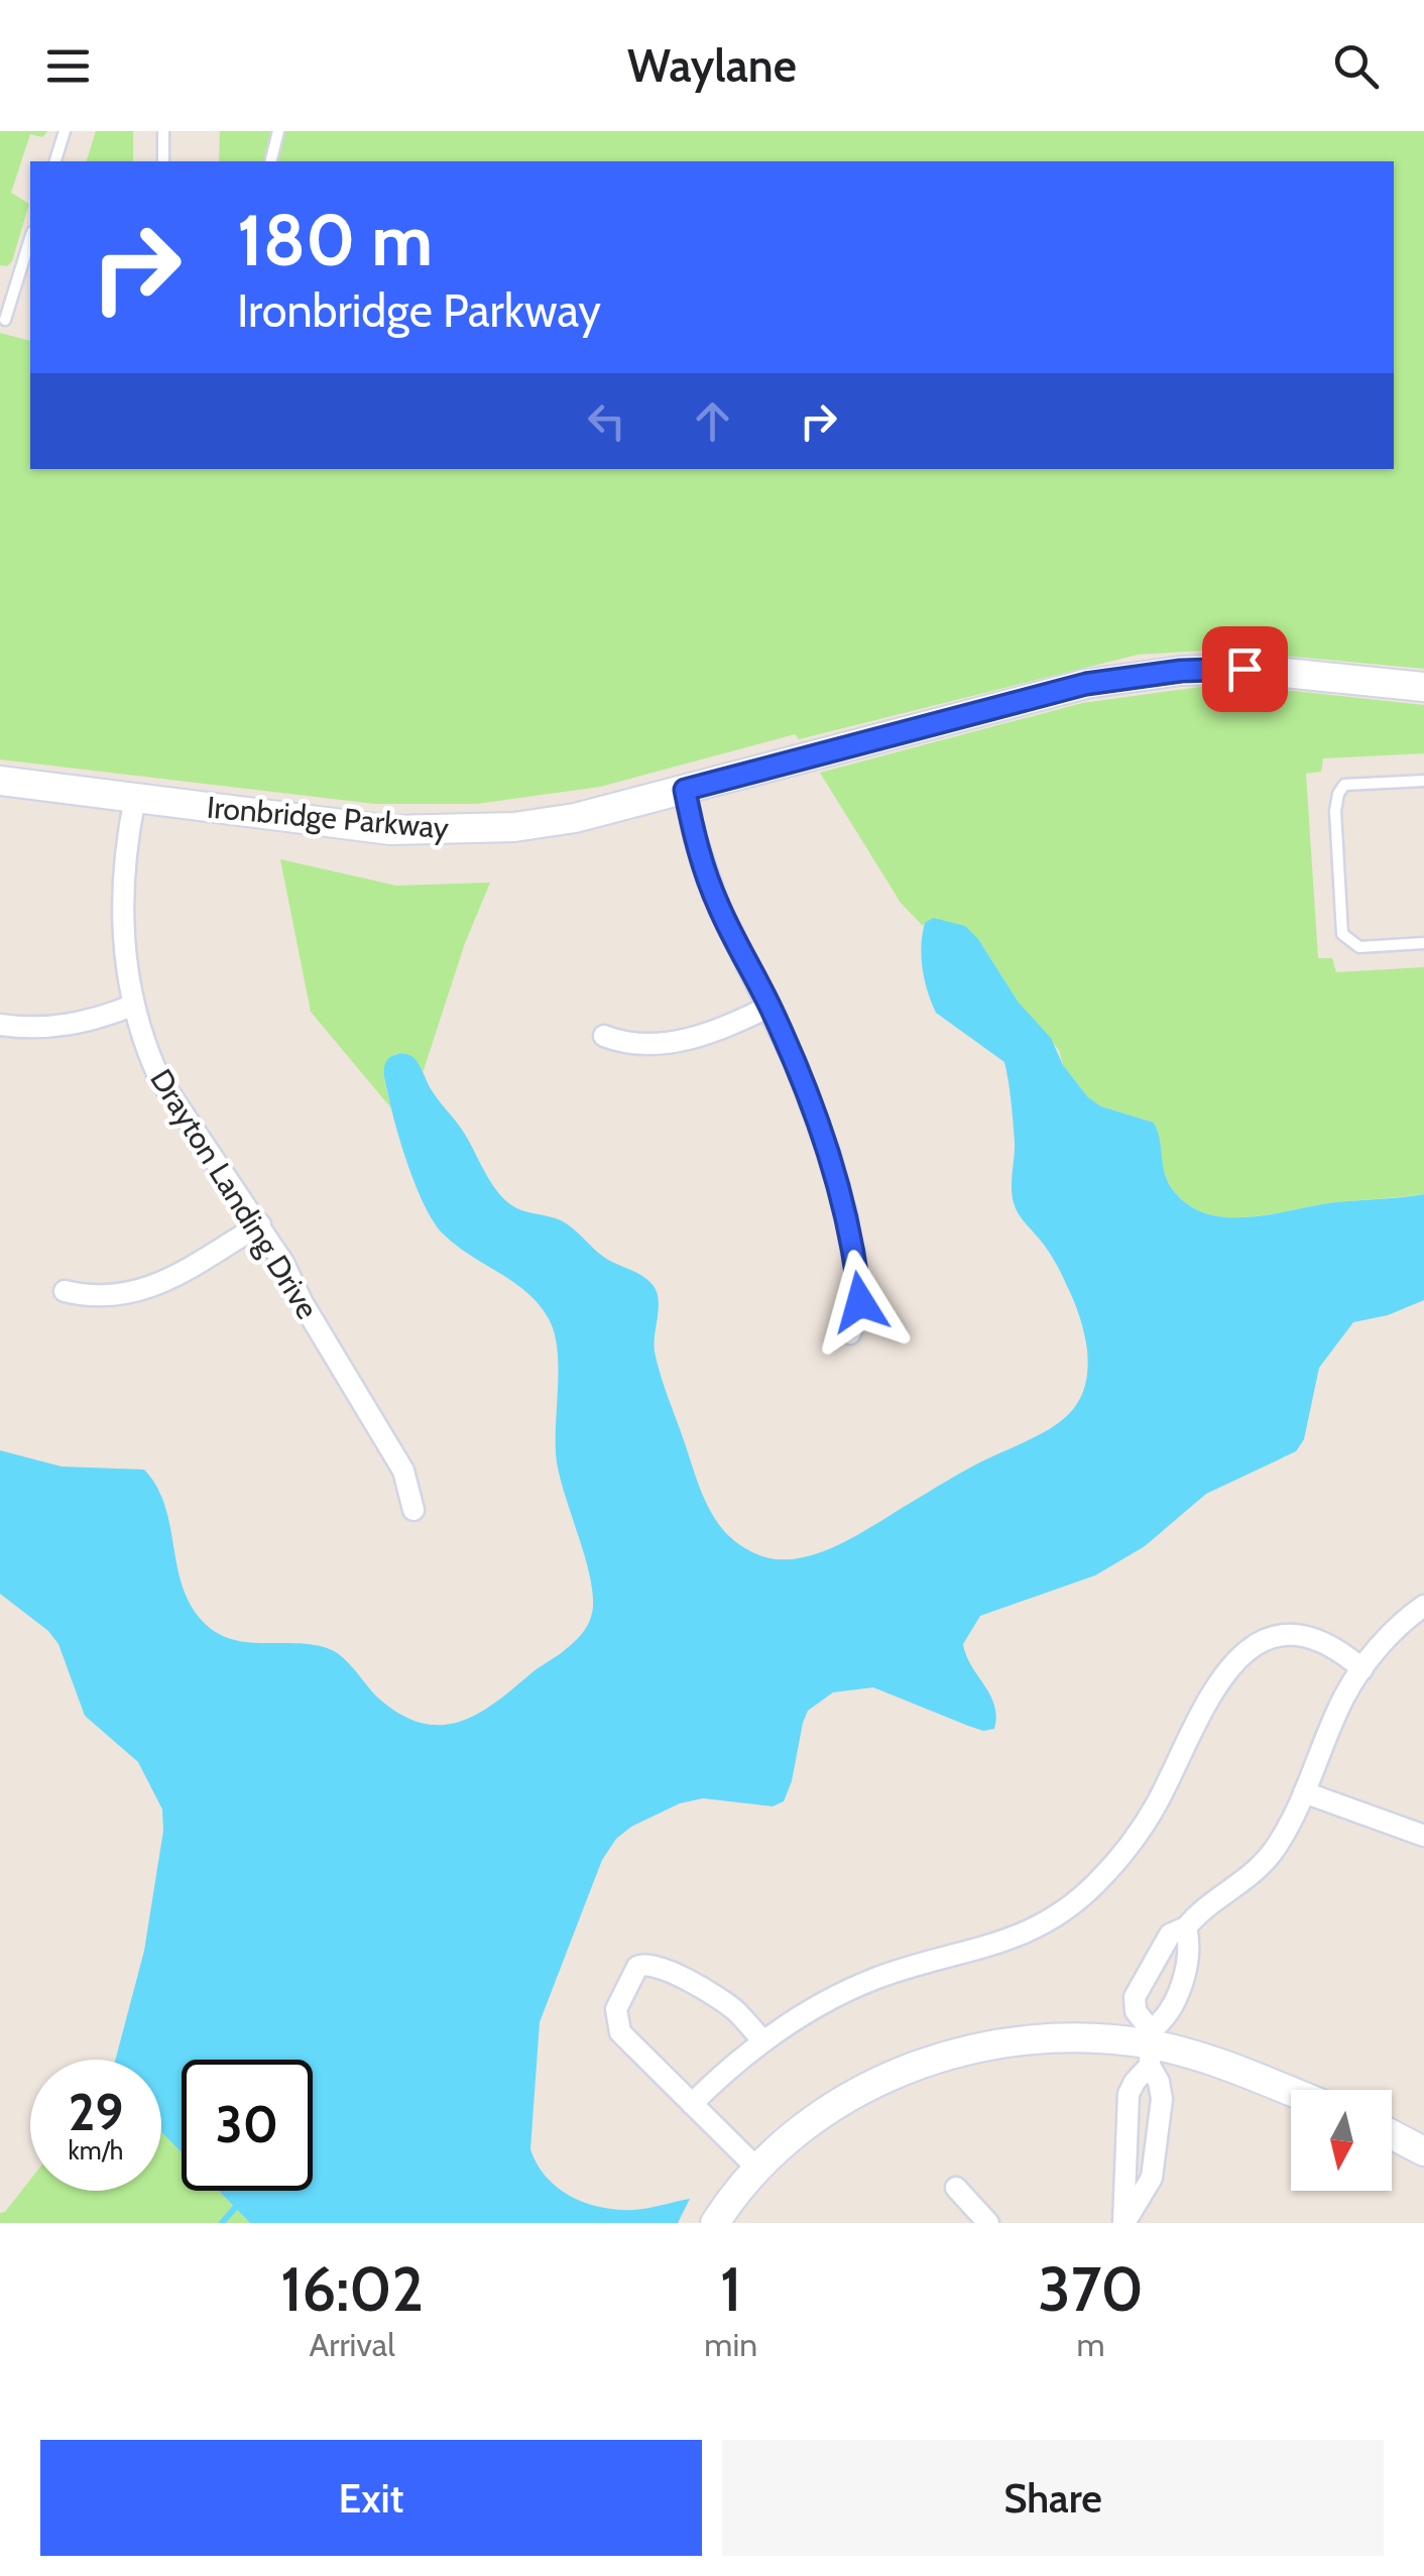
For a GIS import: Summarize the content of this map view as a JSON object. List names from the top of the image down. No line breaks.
{"streets":{"street":["Ironbridge Parkway","Drayton Landing Drive"]},"crossings":[["Ironbridge Parkway","Drayton Landing Drive"]],"north":"bottom","page":{"header":"Waylane","turn":["180 m","Ironbridge Parkway"],"speed":"29 km/h","limit":"30","eta":["16:02","Arrival","1","min","370","m"],"buttons":["Exit","Share"]}}
